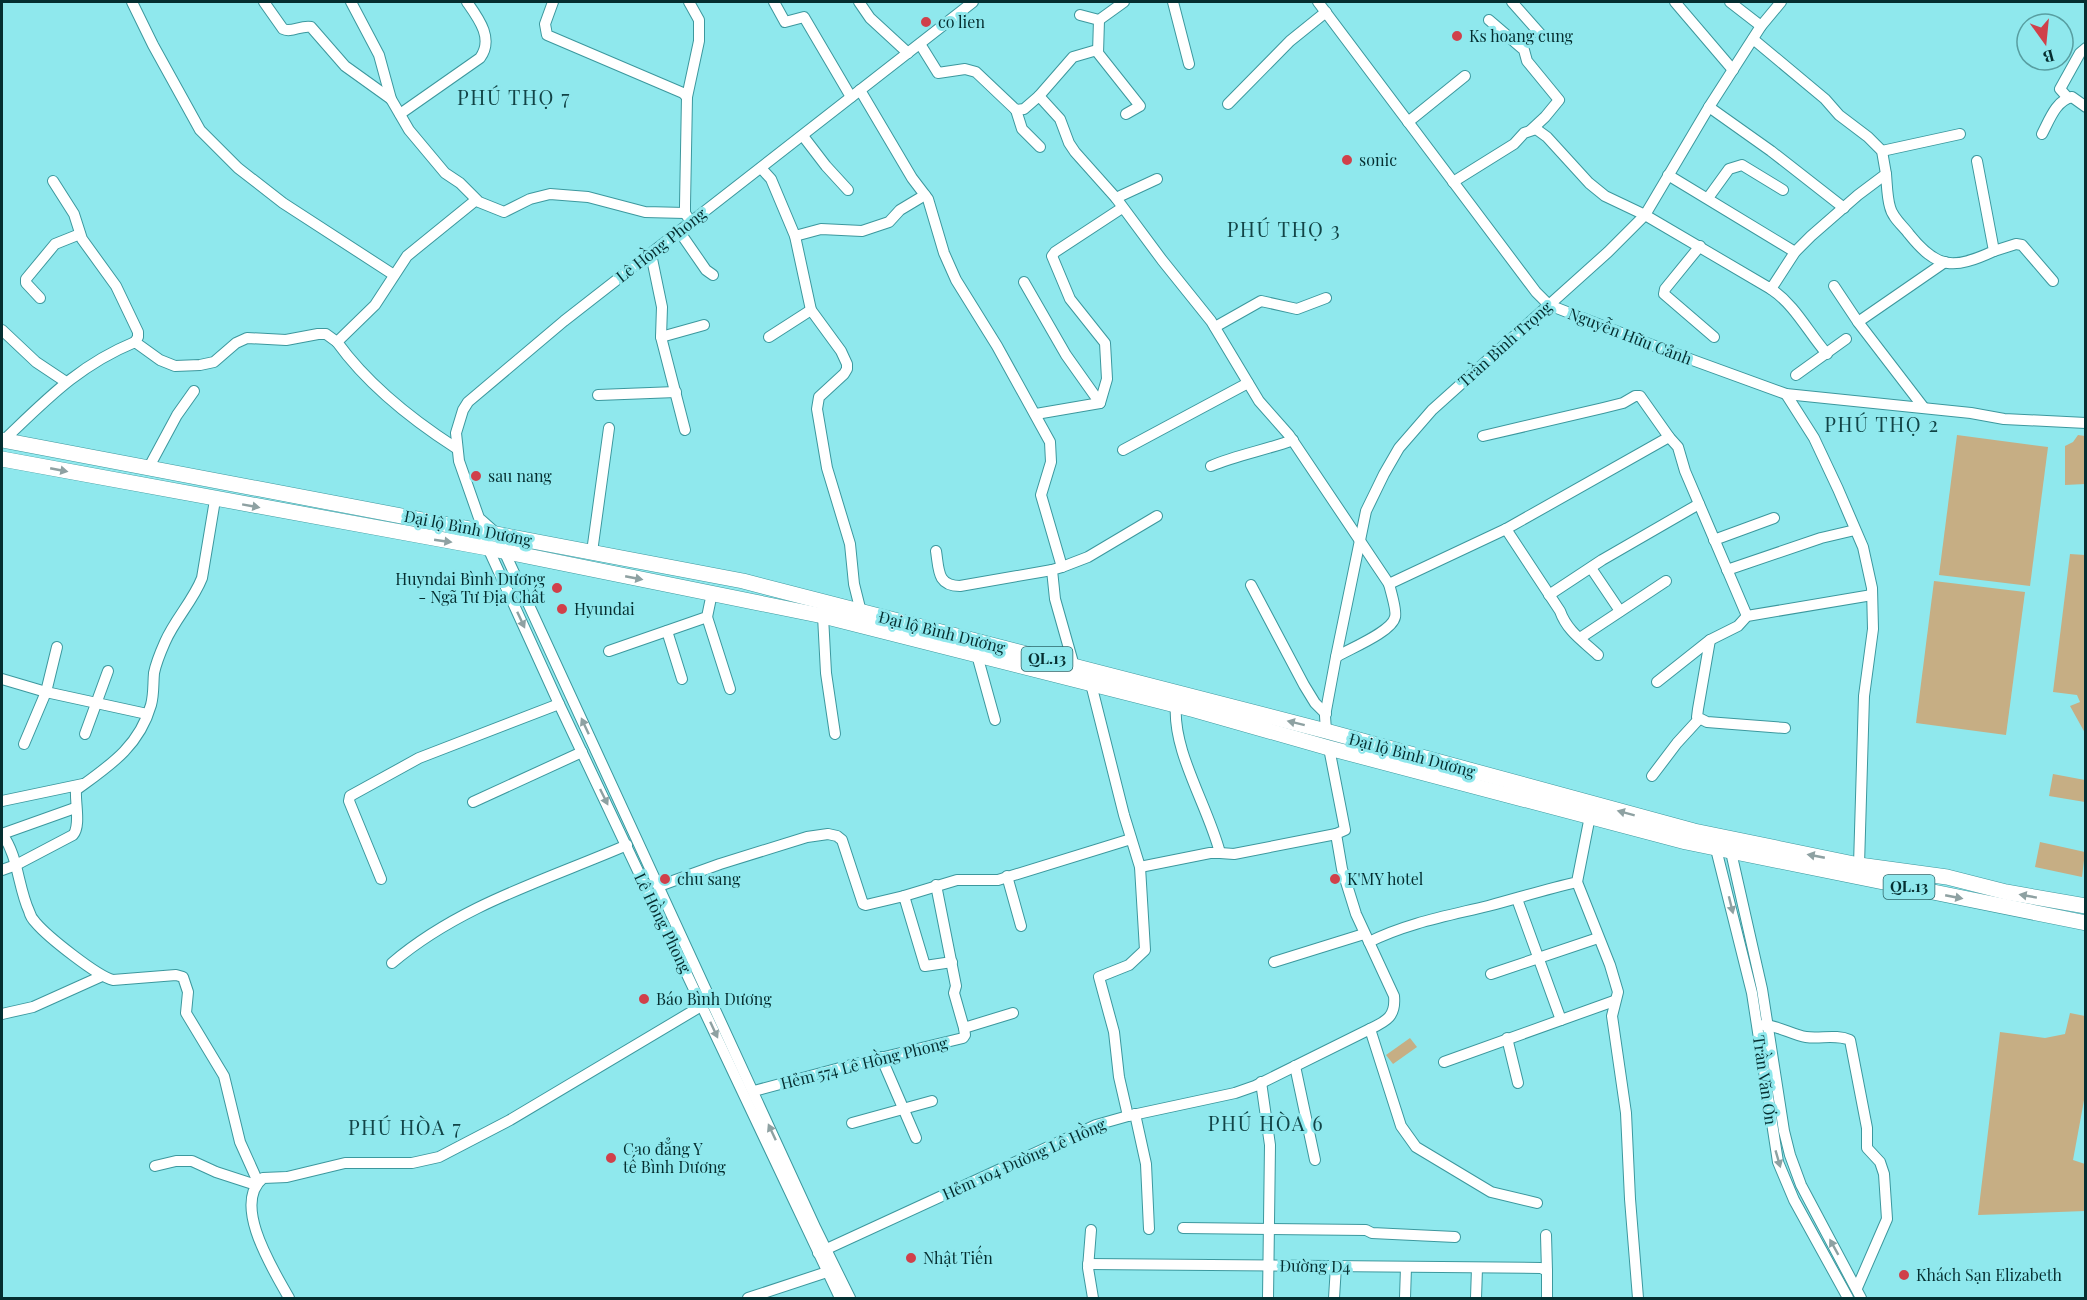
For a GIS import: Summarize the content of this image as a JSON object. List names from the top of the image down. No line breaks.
{"streets":{"highway":["Đại lộ Bình Dương","QL.13"],"street":["Lê Hồng Phong","Nguyễn Hữu Cảnh","Trần Bình Trọng","Hẻm 574 Lê Hồng Phong","Trần Văn Ơn","Hẻm 104 Đường Lê Hồng","Đường D4"]},"crossings":[["Lê Hồng Phong","Đại lộ Bình Dương"],["Lê Hồng Phong","Hẻm 574 Lê Hồng Phong"],["Lê Hồng Phong","Hẻm 104 Đường Lê Hồng"],["Nguyễn Hữu Cảnh","Trần Bình Trọng"],["Trần Bình Trọng","Đại lộ Bình Dương"],["Đại lộ Bình Dương","Trần Văn Ơn"],["Đại lộ Bình Dương","Hẻm 104 Đường Lê Hồng"]],"districts":["PHÚ THỌ 7","PHÚ THỌ 3","PHÚ THỌ 2","PHÚ HÒA 6","PHÚ HÒA 7"],"places":["co lien","Ks hoang cung","sonic","sau nang","Huyndai Bình Dương - Ngã Tư Địa Chất","Hyundai","chu sang","K'MY hotel","Báo Bình Dương","Cao đẳng Y tế Bình Dương","Nhật Tiến","Khách Sạn Elizabeth"],"north":"bottom"}
